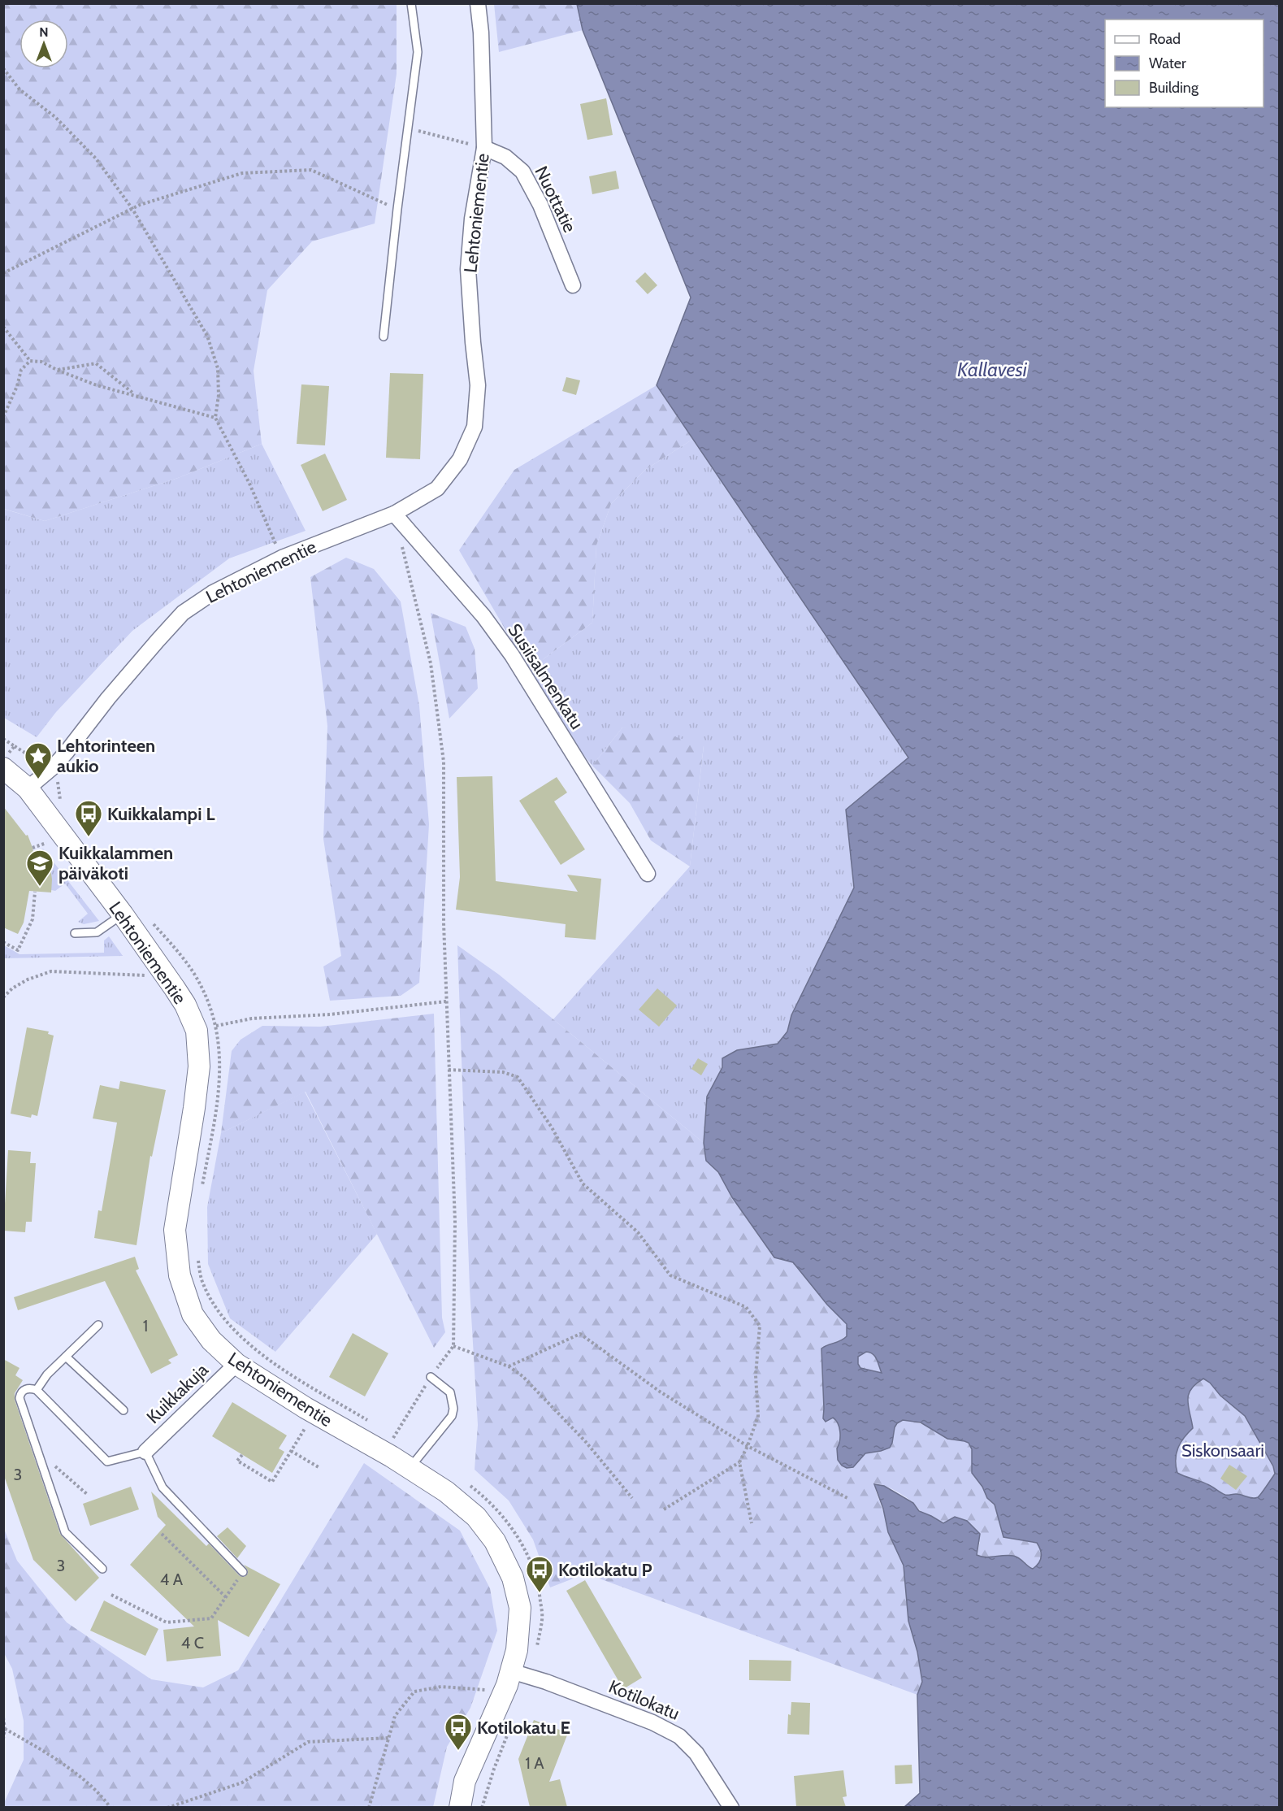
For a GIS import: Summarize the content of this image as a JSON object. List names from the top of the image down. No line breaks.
{"streets":{"street":["Nuottatie","Lehtoniementie","Susiisalmenkatu","Kuikkakuja","Kotilokatu"]},"crossings":[["Nuottatie","Lehtoniementie"],["Lehtoniementie","Susiisalmenkatu"],["Lehtoniementie","Kuikkakuja"],["Lehtoniementie","Kotilokatu"]],"water":["Kallavesi"],"parks":["Siskonsaari"],"places":{"place":["Lehtorinteen aukio"],"bus stop":["Kuikkalampi L","Kotilokatu P","Kotilokatu E"],"school or university":["Kuikkalammen päiväkoti"]},"house_numbers":["1","3","3","4 A","4 C","1 A"],"legend":["Road","Water","Building"],"north":"top"}
